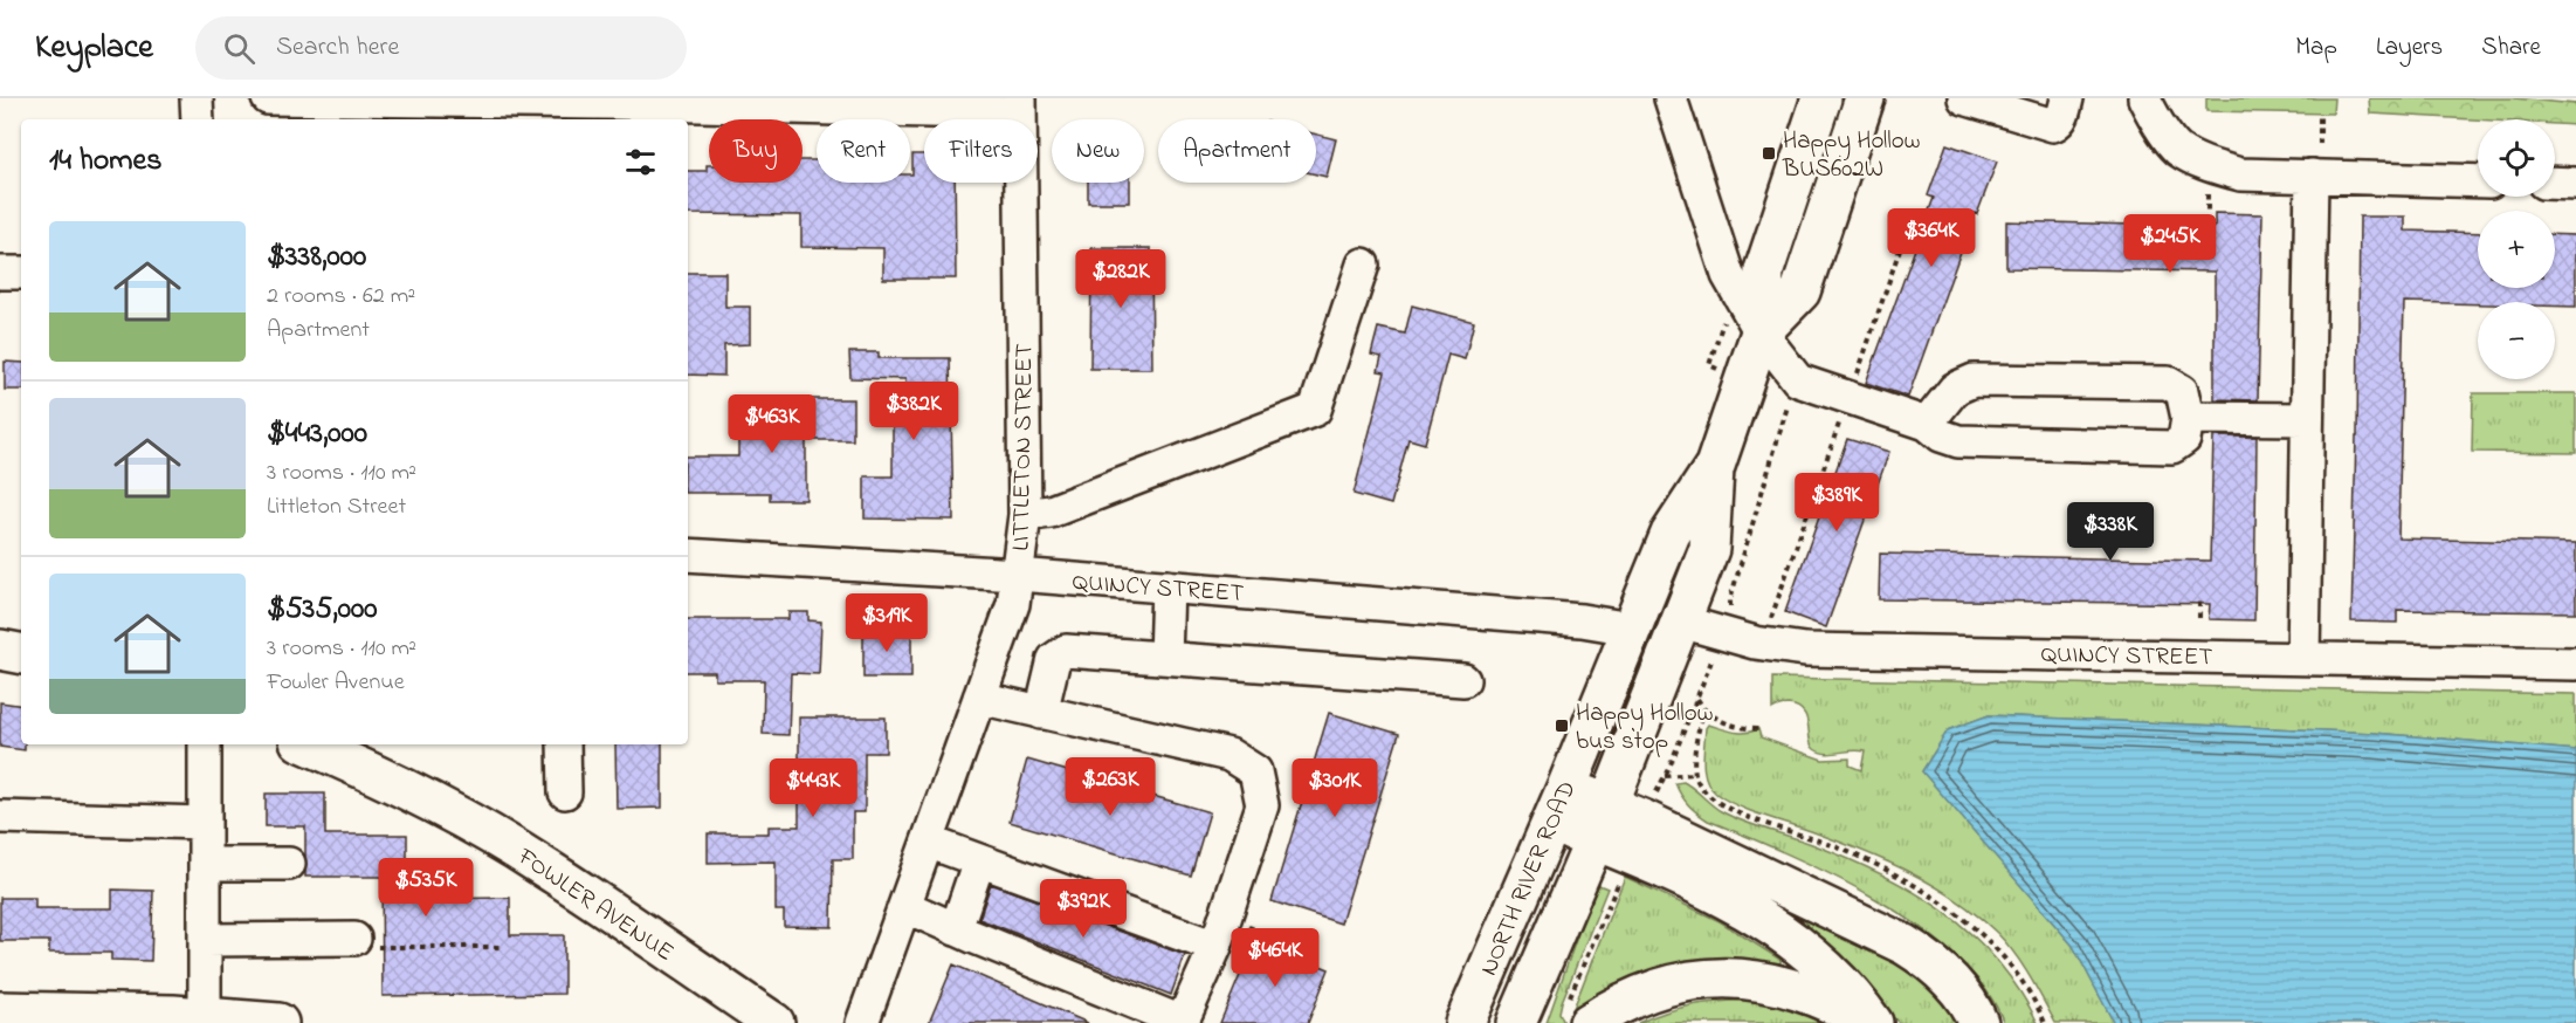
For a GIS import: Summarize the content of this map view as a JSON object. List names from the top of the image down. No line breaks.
{"streets":{"main road":["NORTH RIVER ROAD","FOWLER AVENUE"],"street":["LITTLETON STREET","QUINCY STREET"]},"crossings":[["LITTLETON STREET","QUINCY STREET"],["QUINCY STREET","NORTH RIVER ROAD"]],"places":{"transit":["Happy Hollow BUS602W","Happy Hollow bus stop"]},"page":{"header":"Keyplace","search":"Search here","nav":["Map","Layers","Share"],"map_buttons":["+","−"],"chip":["Buy","Rent","Filters","New","Apartment"],"heading":"14 homes","list":[{"name":"$338,000","note":"2 rooms · 62 m² · Apartment"},{"name":"$443,000","note":"3 rooms · 110 m² · Littleton Street"},{"name":"$535,000","note":"3 rooms · 110 m² · Fowler Avenue"}],"price":["$364K","$245K","$282K","$382K","$463K","$389K","$338K","$319K","$263K","$443K","$301K","$535K","$392K","$464K"]}}
